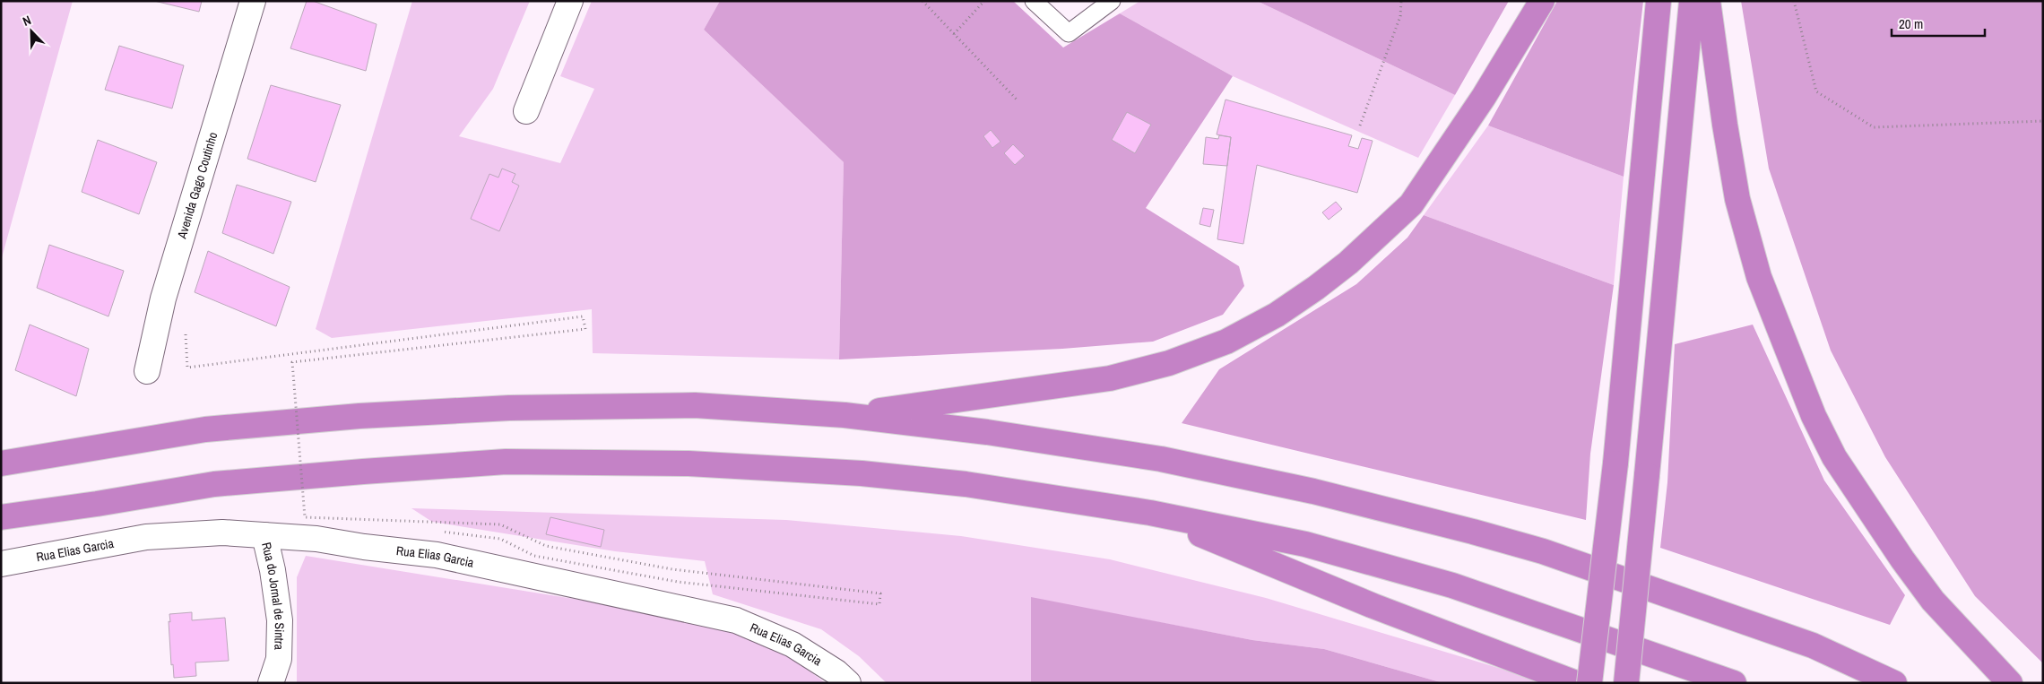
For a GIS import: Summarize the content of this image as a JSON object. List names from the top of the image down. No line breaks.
{"streets":{"street":["Avenida Gago Coutinho","Rua Elias Garcia","Rua do Jornal de Sintra"]},"crossings":[["Rua Elias Garcia","Rua do Jornal de Sintra"]],"scale_bar":"20 m","north":"top left"}
